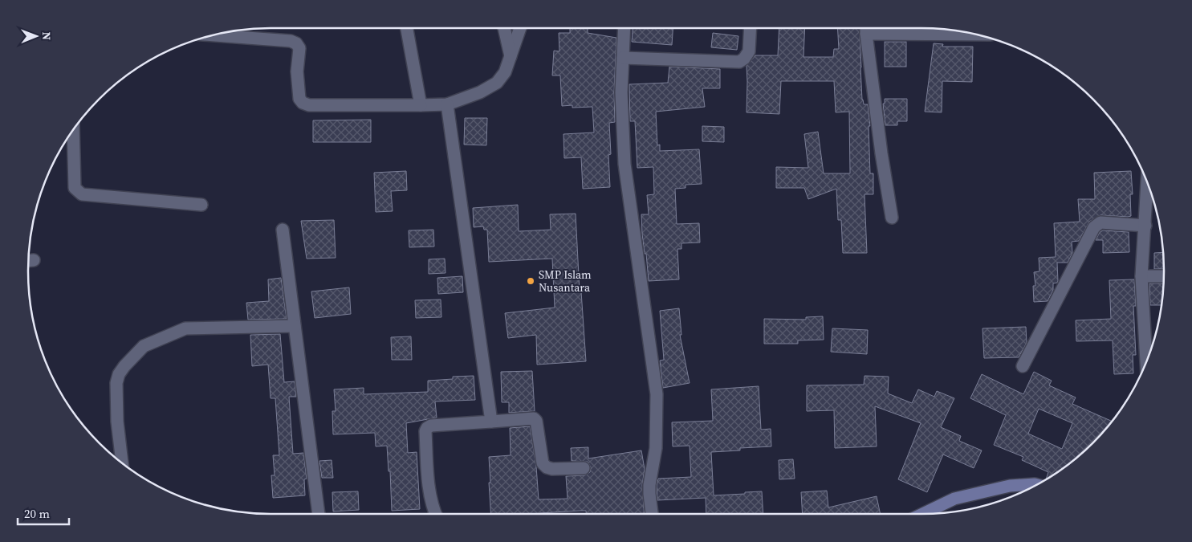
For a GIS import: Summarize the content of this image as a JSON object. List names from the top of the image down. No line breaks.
{"places":["SMP Islam Nusantara"],"scale_bar":"20 m","north":"right"}
